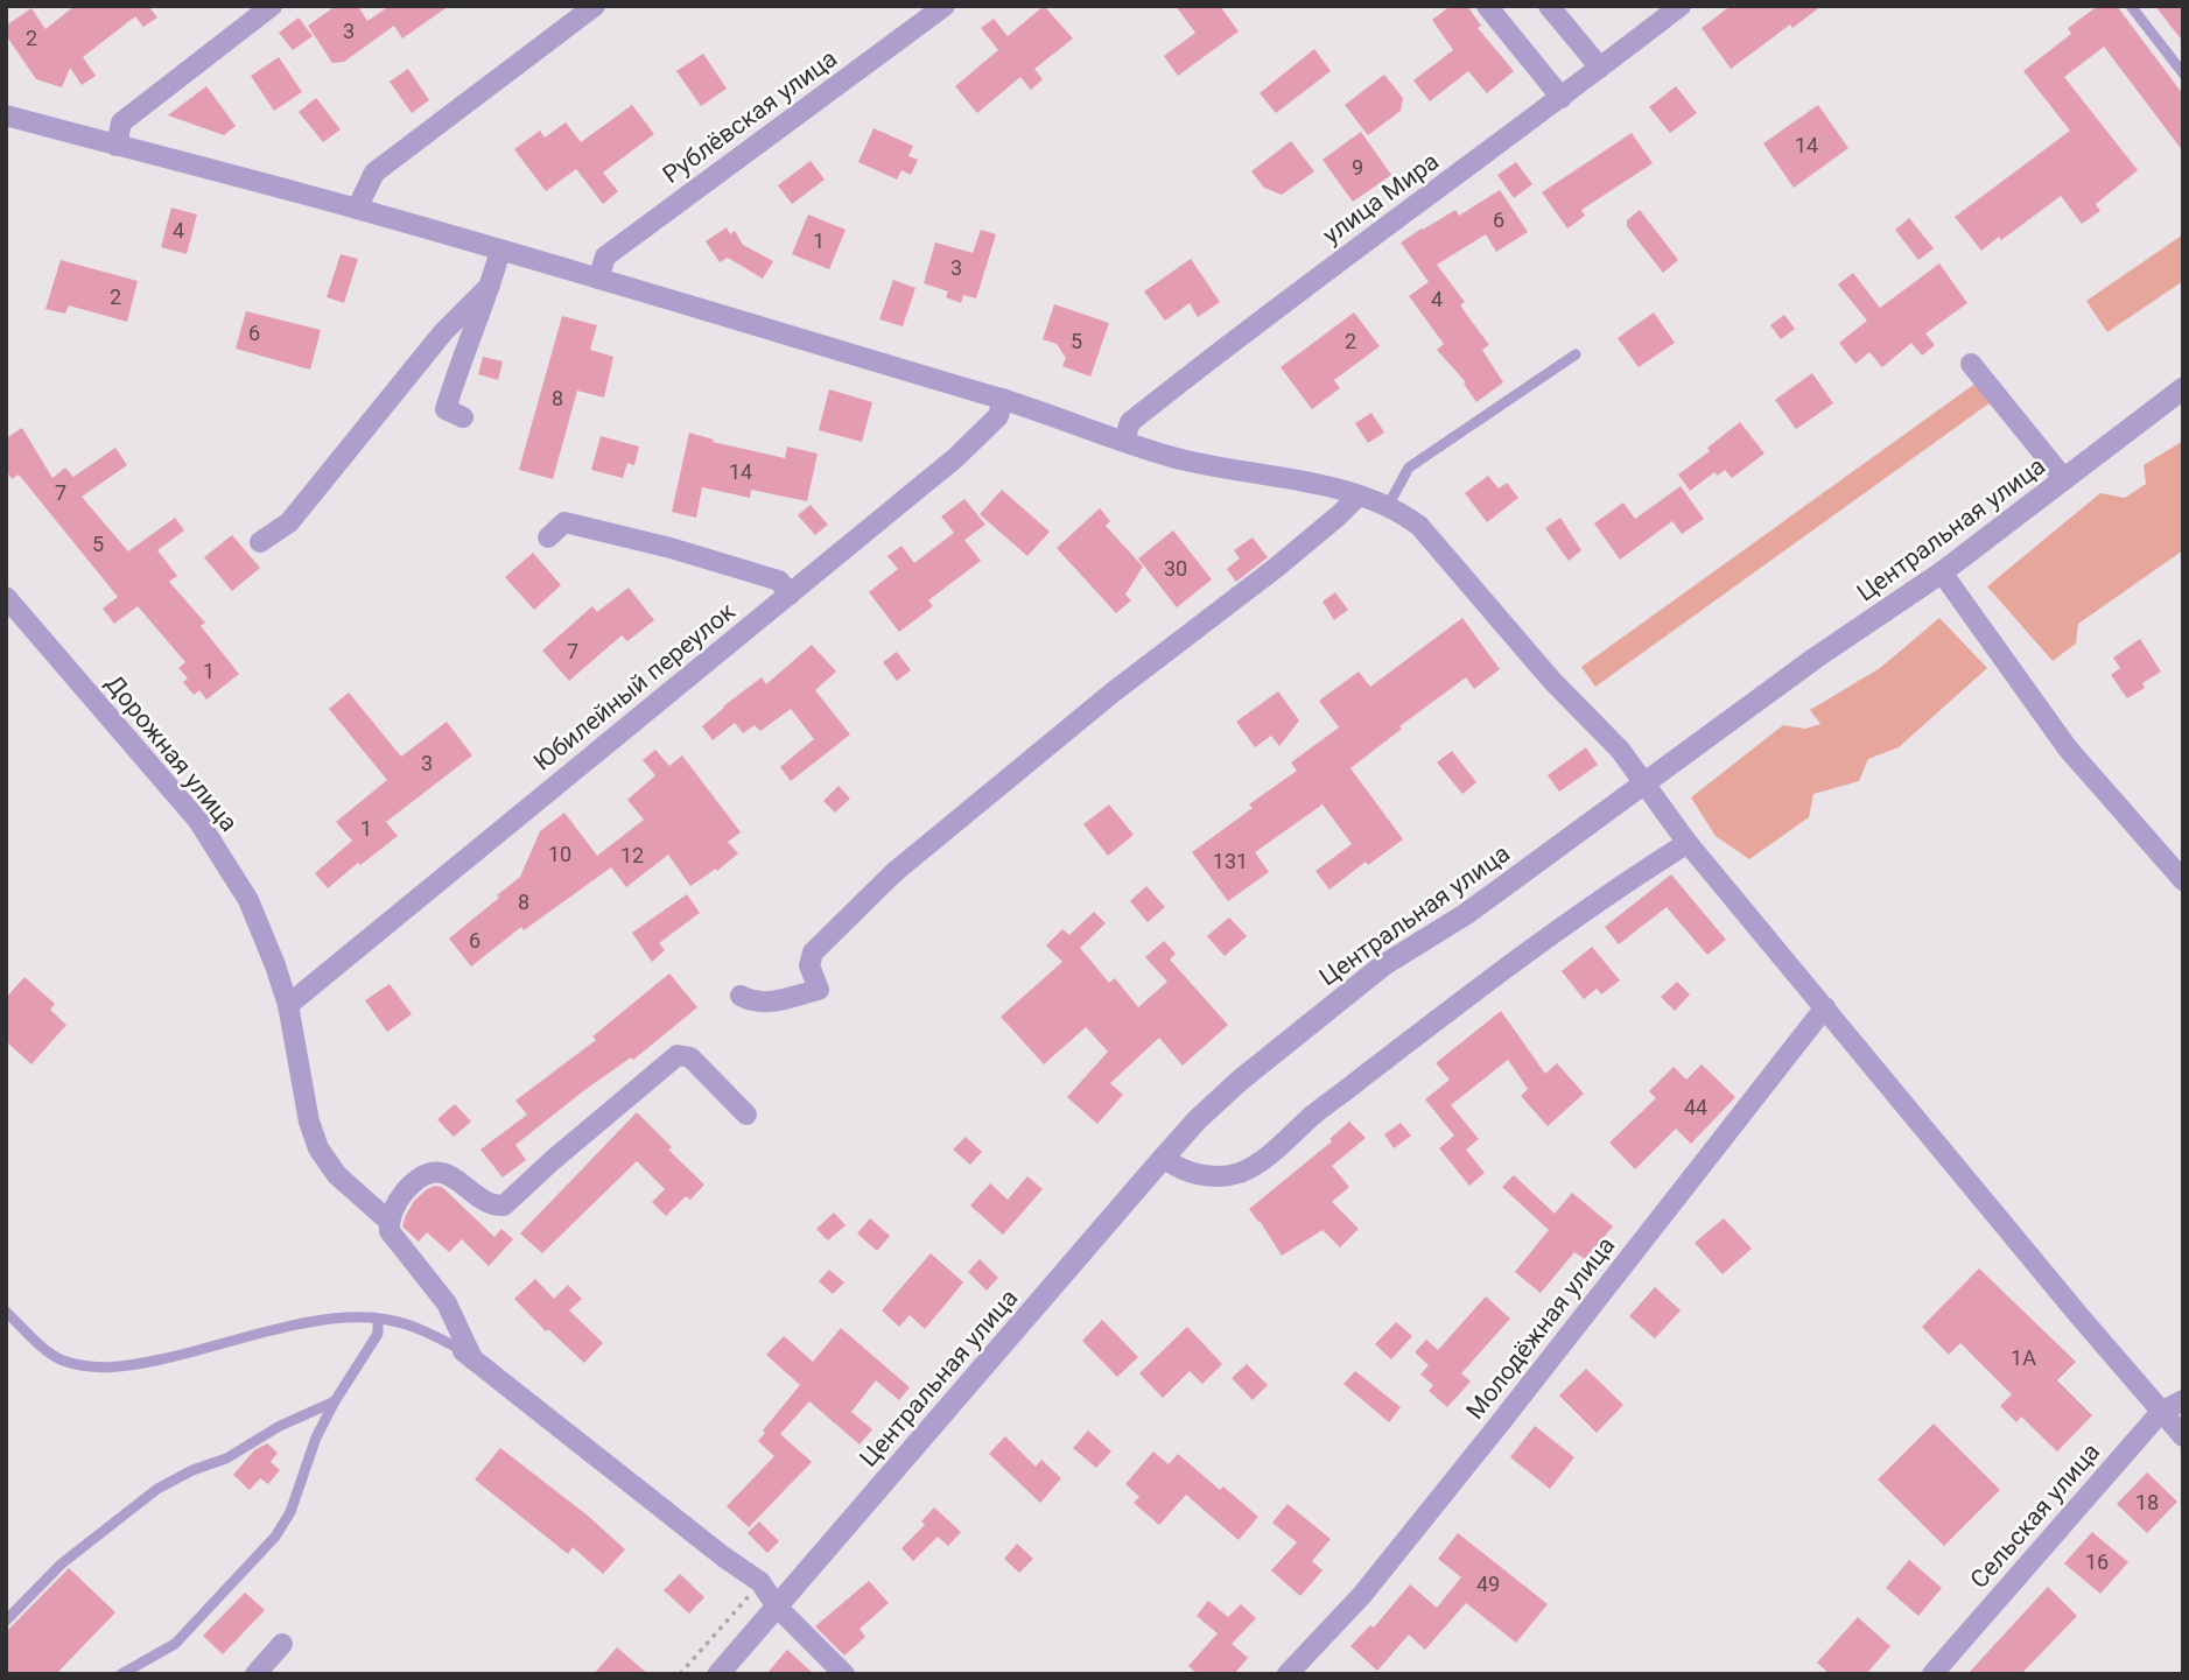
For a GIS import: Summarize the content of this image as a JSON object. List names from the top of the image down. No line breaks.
{"streets":{"street":["Рублёвская улица","улица Мира","Центральная улица","Юбилейный переулок","Дорожная улица","Молодёжная улица","Сельская улица"]},"crossings":[["Юбилейный переулок","Дорожная улица"]],"house_numbers":["3","2","14","9","6","4","1","3","2","4","6","5","2","8","14","7","5","30","7","1","3","1","10","12","131","8","6","44","1А","18","16","49"]}
